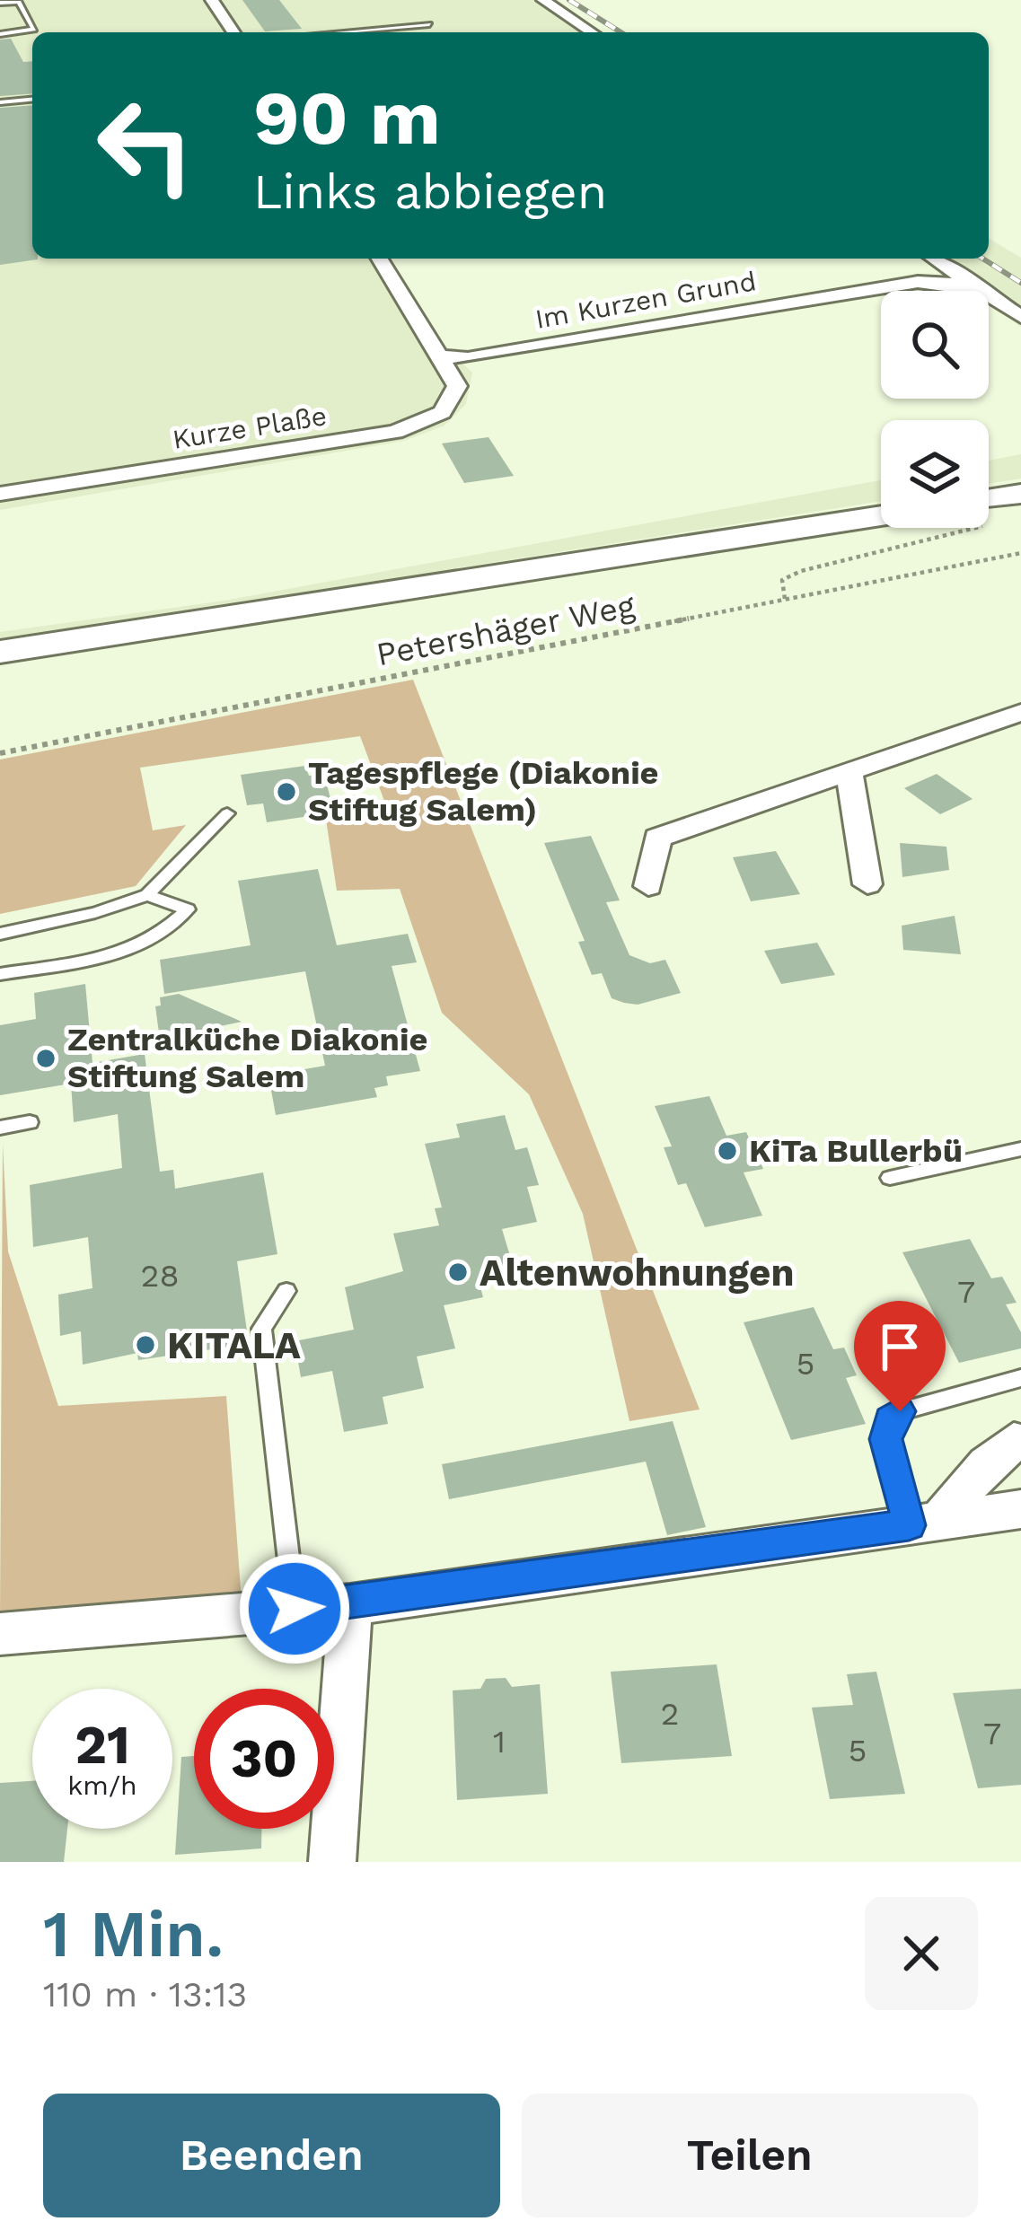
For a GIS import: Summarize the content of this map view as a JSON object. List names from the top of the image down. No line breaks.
{"streets":{"street":["Im Kurzen Grund","Kurze Plaße"],"path":["Petershäger Weg"]},"crossings":[["Im Kurzen Grund","Kurze Plaße"]],"places":["Tagespflege (Diakonie Stiftug Salem)","Zentralküche Diakonie Stiftung Salem","KiTa Bullerbü","Altenwohnungen","KITALA"],"house_numbers":["28","7","5","2","7","1","5"],"page":{"turn":["90 m","Links abbiegen"],"speed":"21 km/h","limit":"30","heading":["1 Min.","110 m · 13:13"],"buttons":["Beenden","Teilen"]}}
